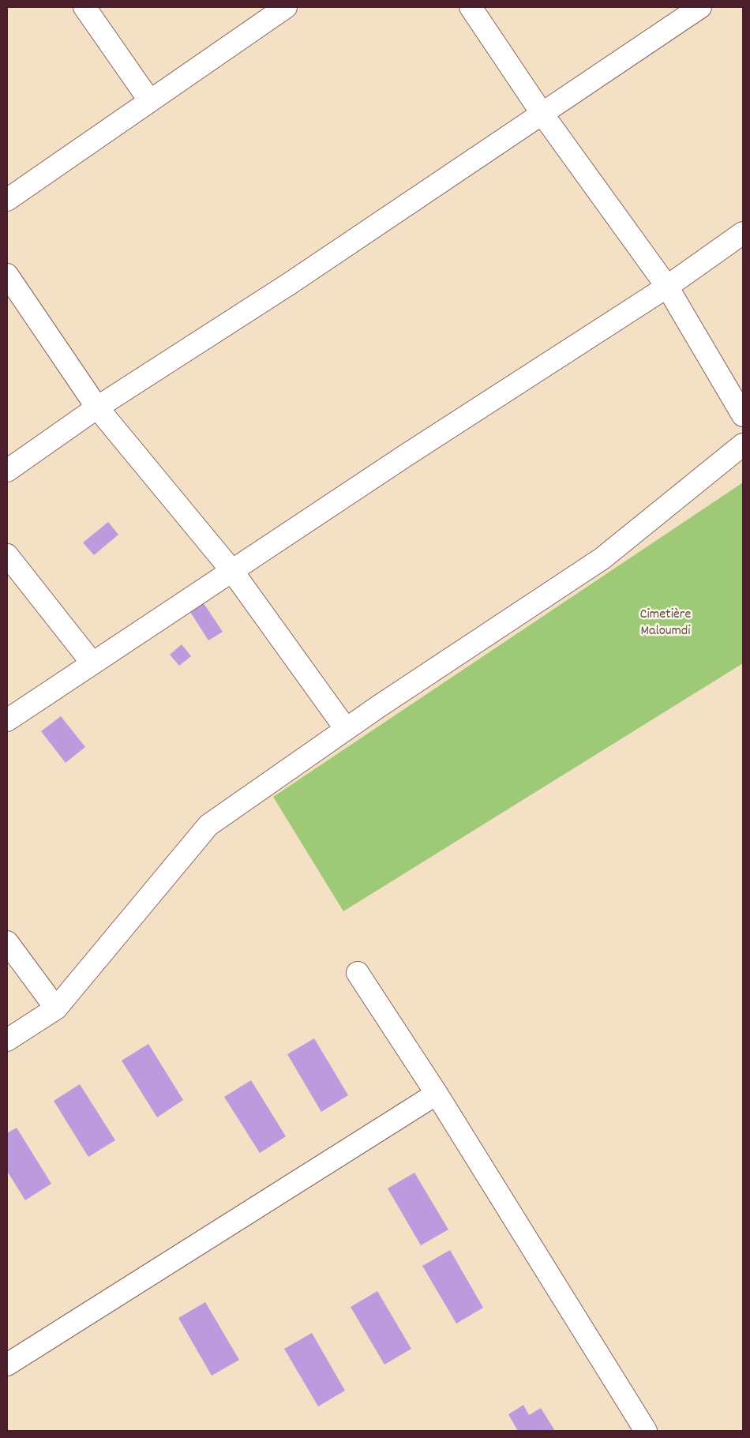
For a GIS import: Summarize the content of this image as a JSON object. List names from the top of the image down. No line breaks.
{"parks":["Cimetière Maloumdi"]}
